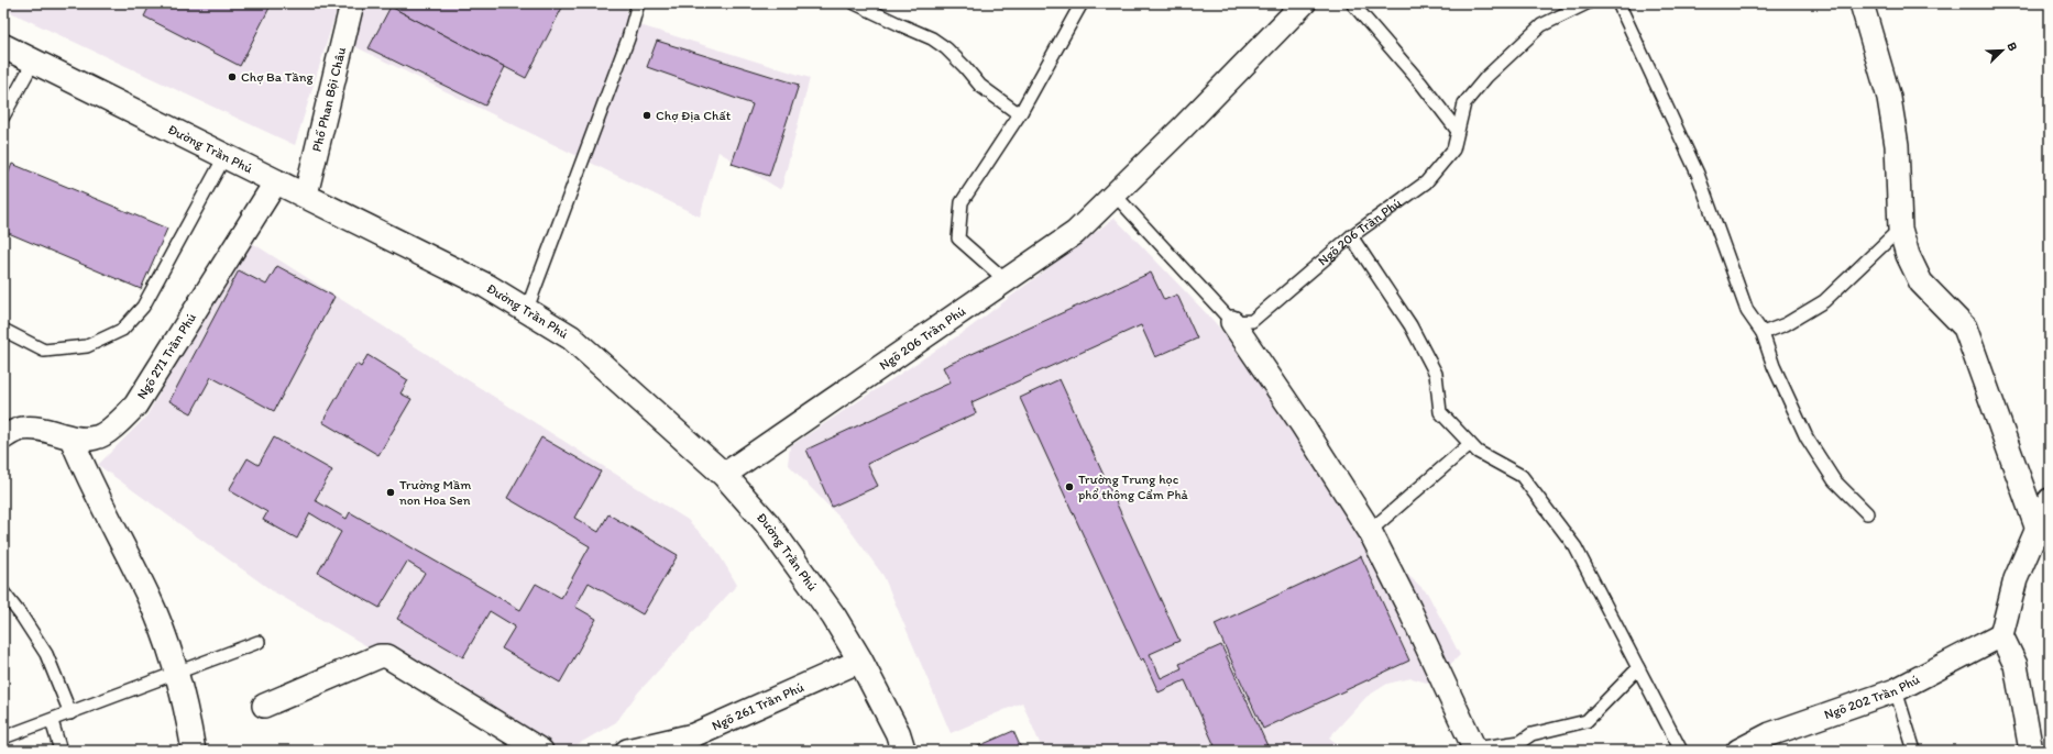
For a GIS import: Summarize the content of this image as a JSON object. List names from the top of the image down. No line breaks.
{"streets":{"main road":["Đường Trần Phú"],"street":["Phố Phan Bội Châu","Ngõ 206 Trần Phú","Ngõ 271 Trần Phú","Ngõ 202 Trần Phú","Ngõ 261 Trần Phú"]},"crossings":[["Phố Phan Bội Châu","Đường Trần Phú"],["Đường Trần Phú","Ngõ 206 Trần Phú"],["Đường Trần Phú","Ngõ 271 Trần Phú"],["Đường Trần Phú","Ngõ 261 Trần Phú"]],"places":["Chợ Ba Tầng","Chợ Địa Chất","Trường Trung học phổ thông Cẩm Phả","Trường Mầm non Hoa Sen"],"north":"top right"}
